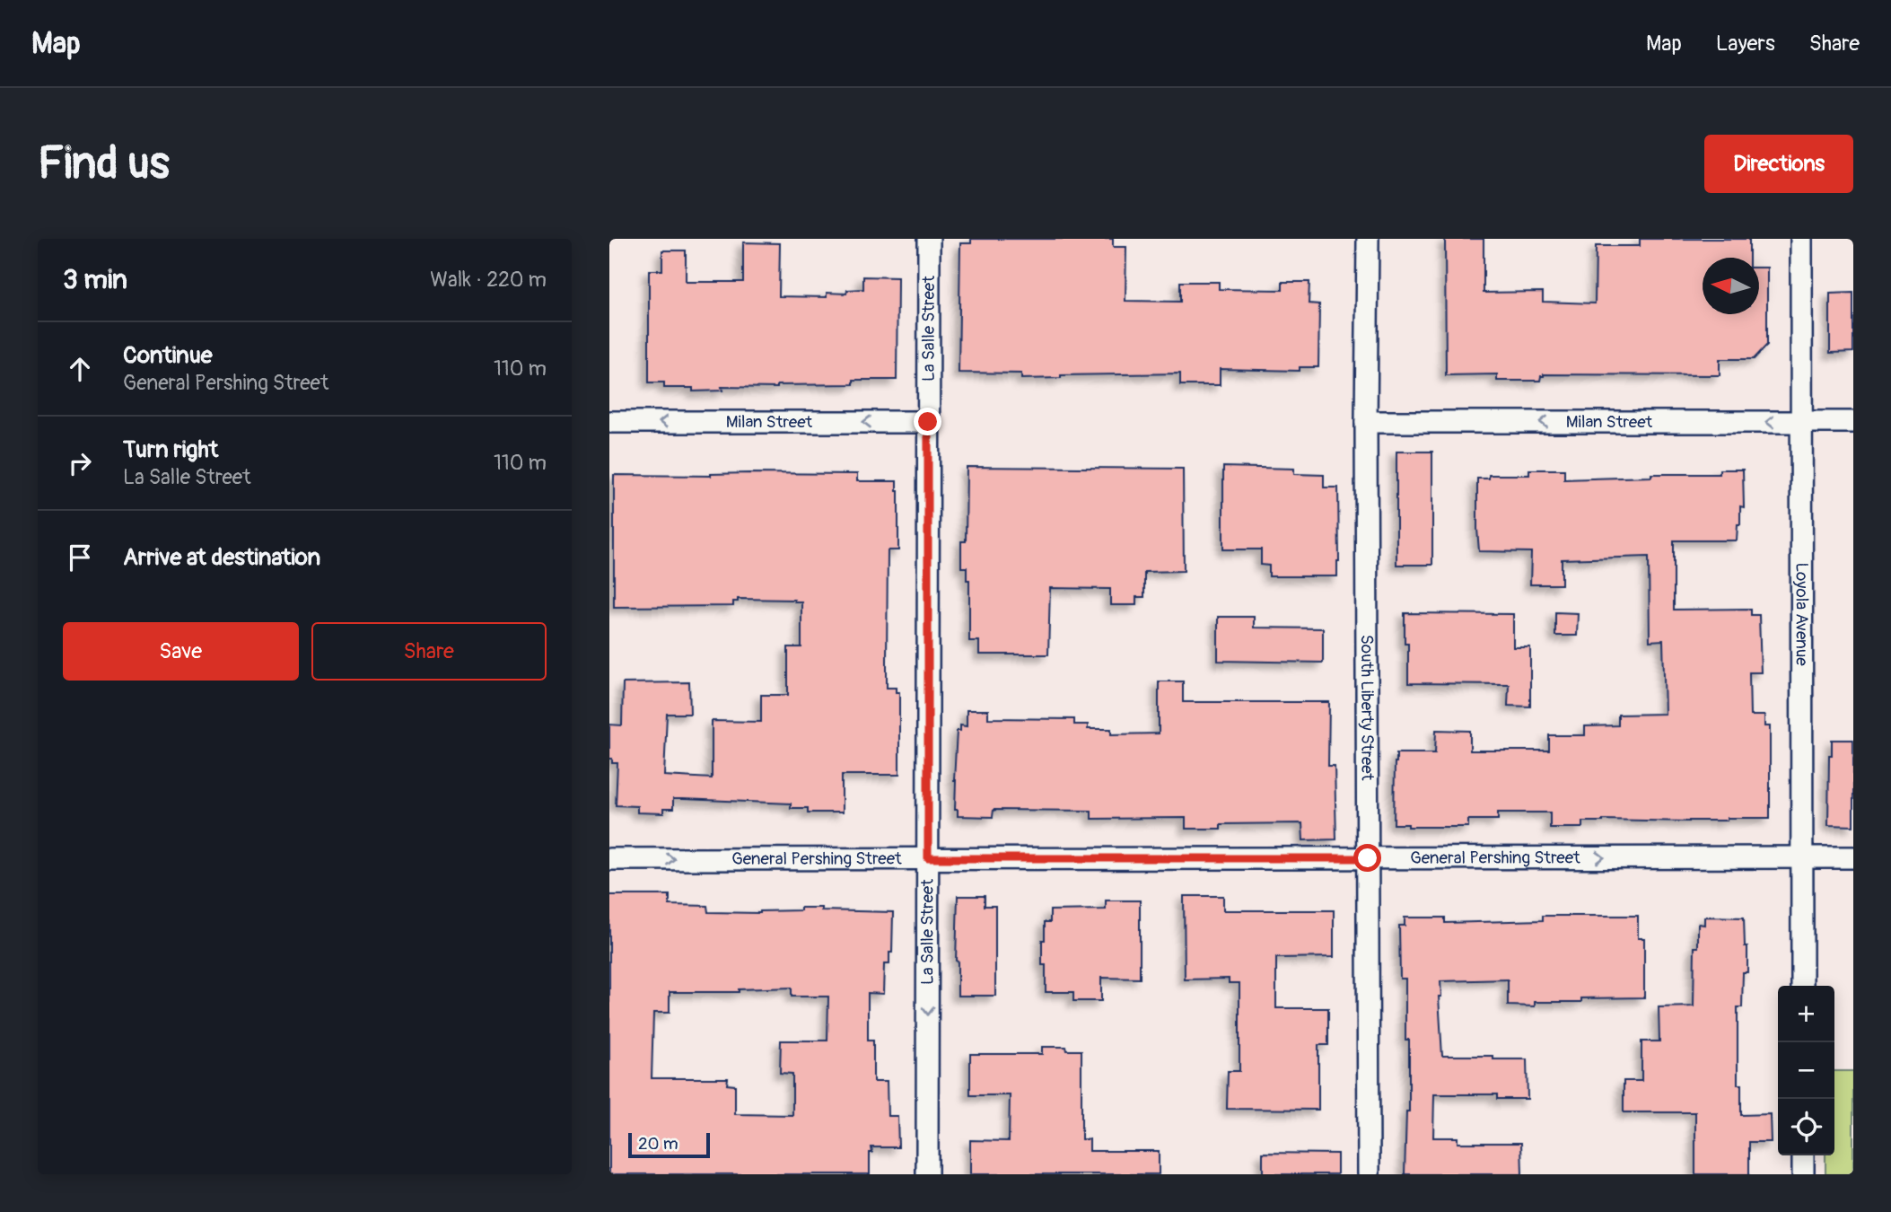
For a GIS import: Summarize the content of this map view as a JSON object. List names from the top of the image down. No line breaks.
{"streets":{"street":["La Salle Street","Milan Street","Loyola Avenue","South Liberty Street","General Pershing Street"]},"crossings":[["La Salle Street","Milan Street"],["La Salle Street","General Pershing Street"],["Milan Street","Loyola Avenue"],["Milan Street","South Liberty Street"],["Loyola Avenue","General Pershing Street"],["South Liberty Street","General Pershing Street"]],"one_way":["Milan Street","General Pershing Street"],"scale_bar":"20 m","north":"left","page":{"header":"Map","nav":["Map","Layers","Share"],"buttons":["Directions",["Save","Share"]],"title":"Find us","heading":["3 min","Walk · 220 m"],"list":[["Continue","General Pershing Street","110 m"],["Turn right","La Salle Street","110 m"],"Arrive at destination"],"map_buttons":["+","−"],"scale":"20 m"}}
